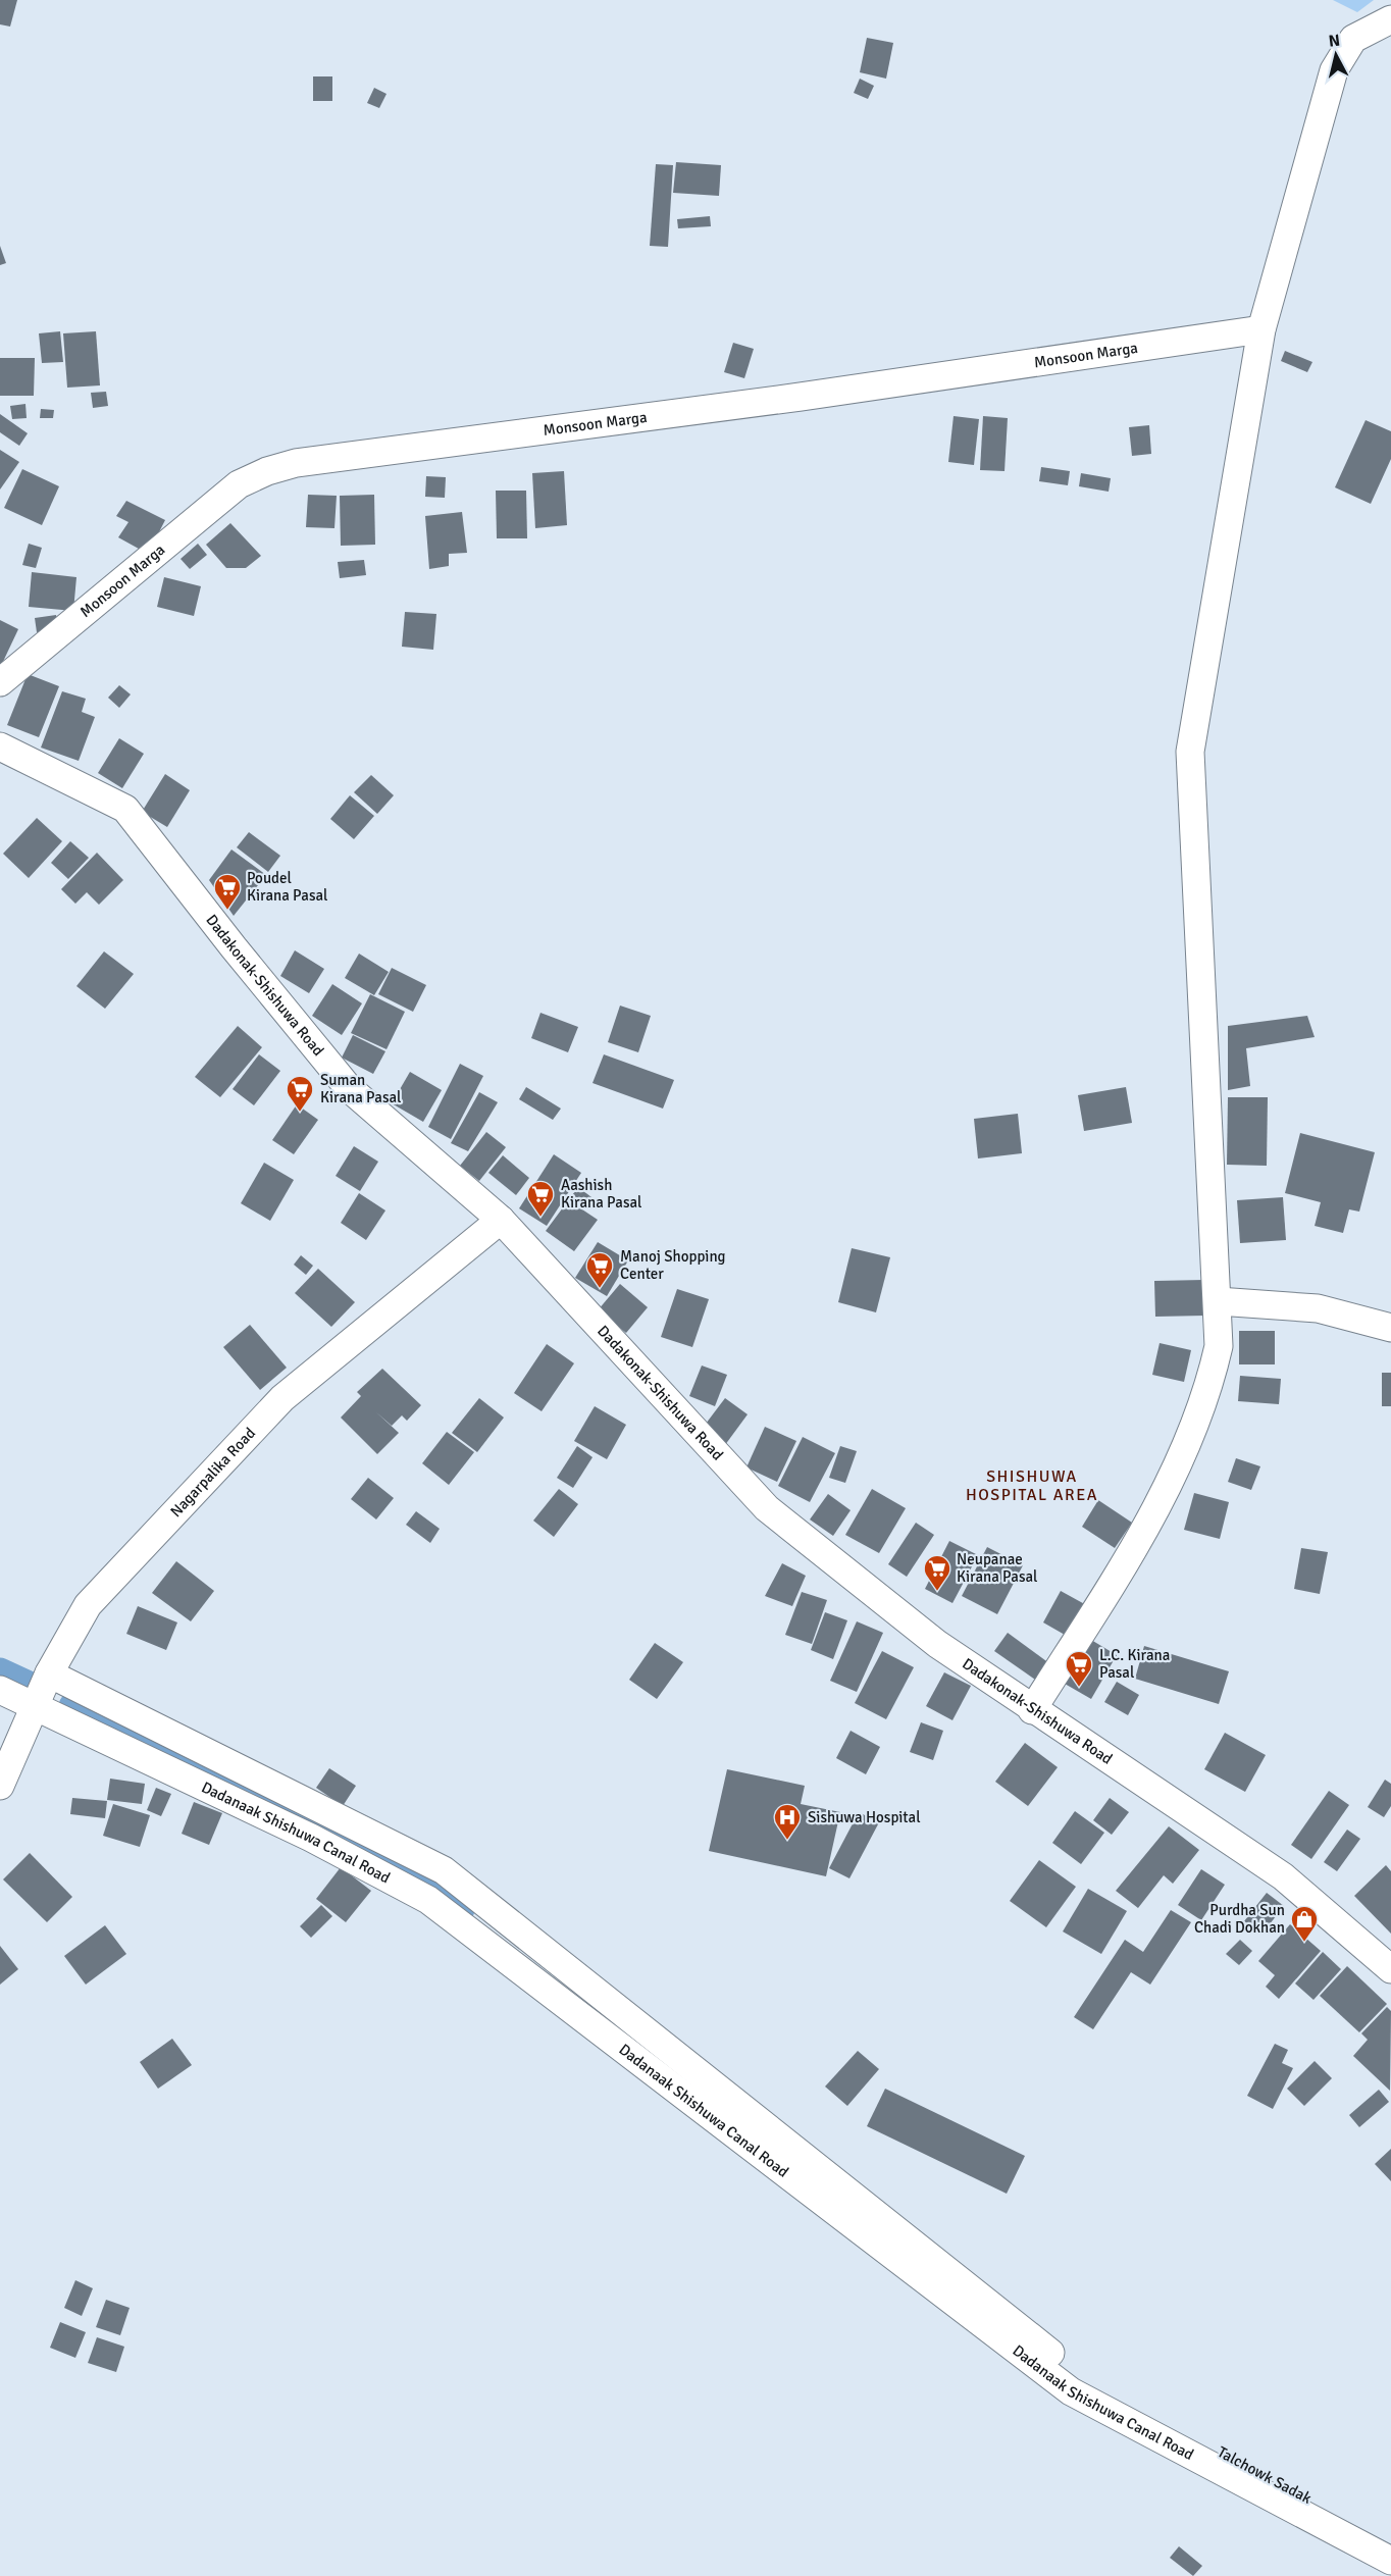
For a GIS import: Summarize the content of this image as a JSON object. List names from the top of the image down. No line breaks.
{"streets":{"street":["Monsoon Marga","Dadakonak-Shishuwa Road","Nagarpalika Road","Dadanaak Shishuwa Canal Road","Talchowk Sadak"]},"crossings":[["Dadakonak-Shishuwa Road","Nagarpalika Road"],["Nagarpalika Road","Dadanaak Shishuwa Canal Road"],["Dadanaak Shishuwa Canal Road","Talchowk Sadak"]],"districts":["SHISHUWA HOSPITAL AREA"],"places":{"supermarket":["Poudel Kirana Pasal","Suman Kirana Pasal","Aashish Kirana Pasal","Manoj Shopping Center","Neupanae Kirana Pasal","L.C. Kirana Pasal"],"hospital":["Sishuwa Hospital"],"shop":["Purdha Sun Chadi Dokhan"]},"north":"top"}
